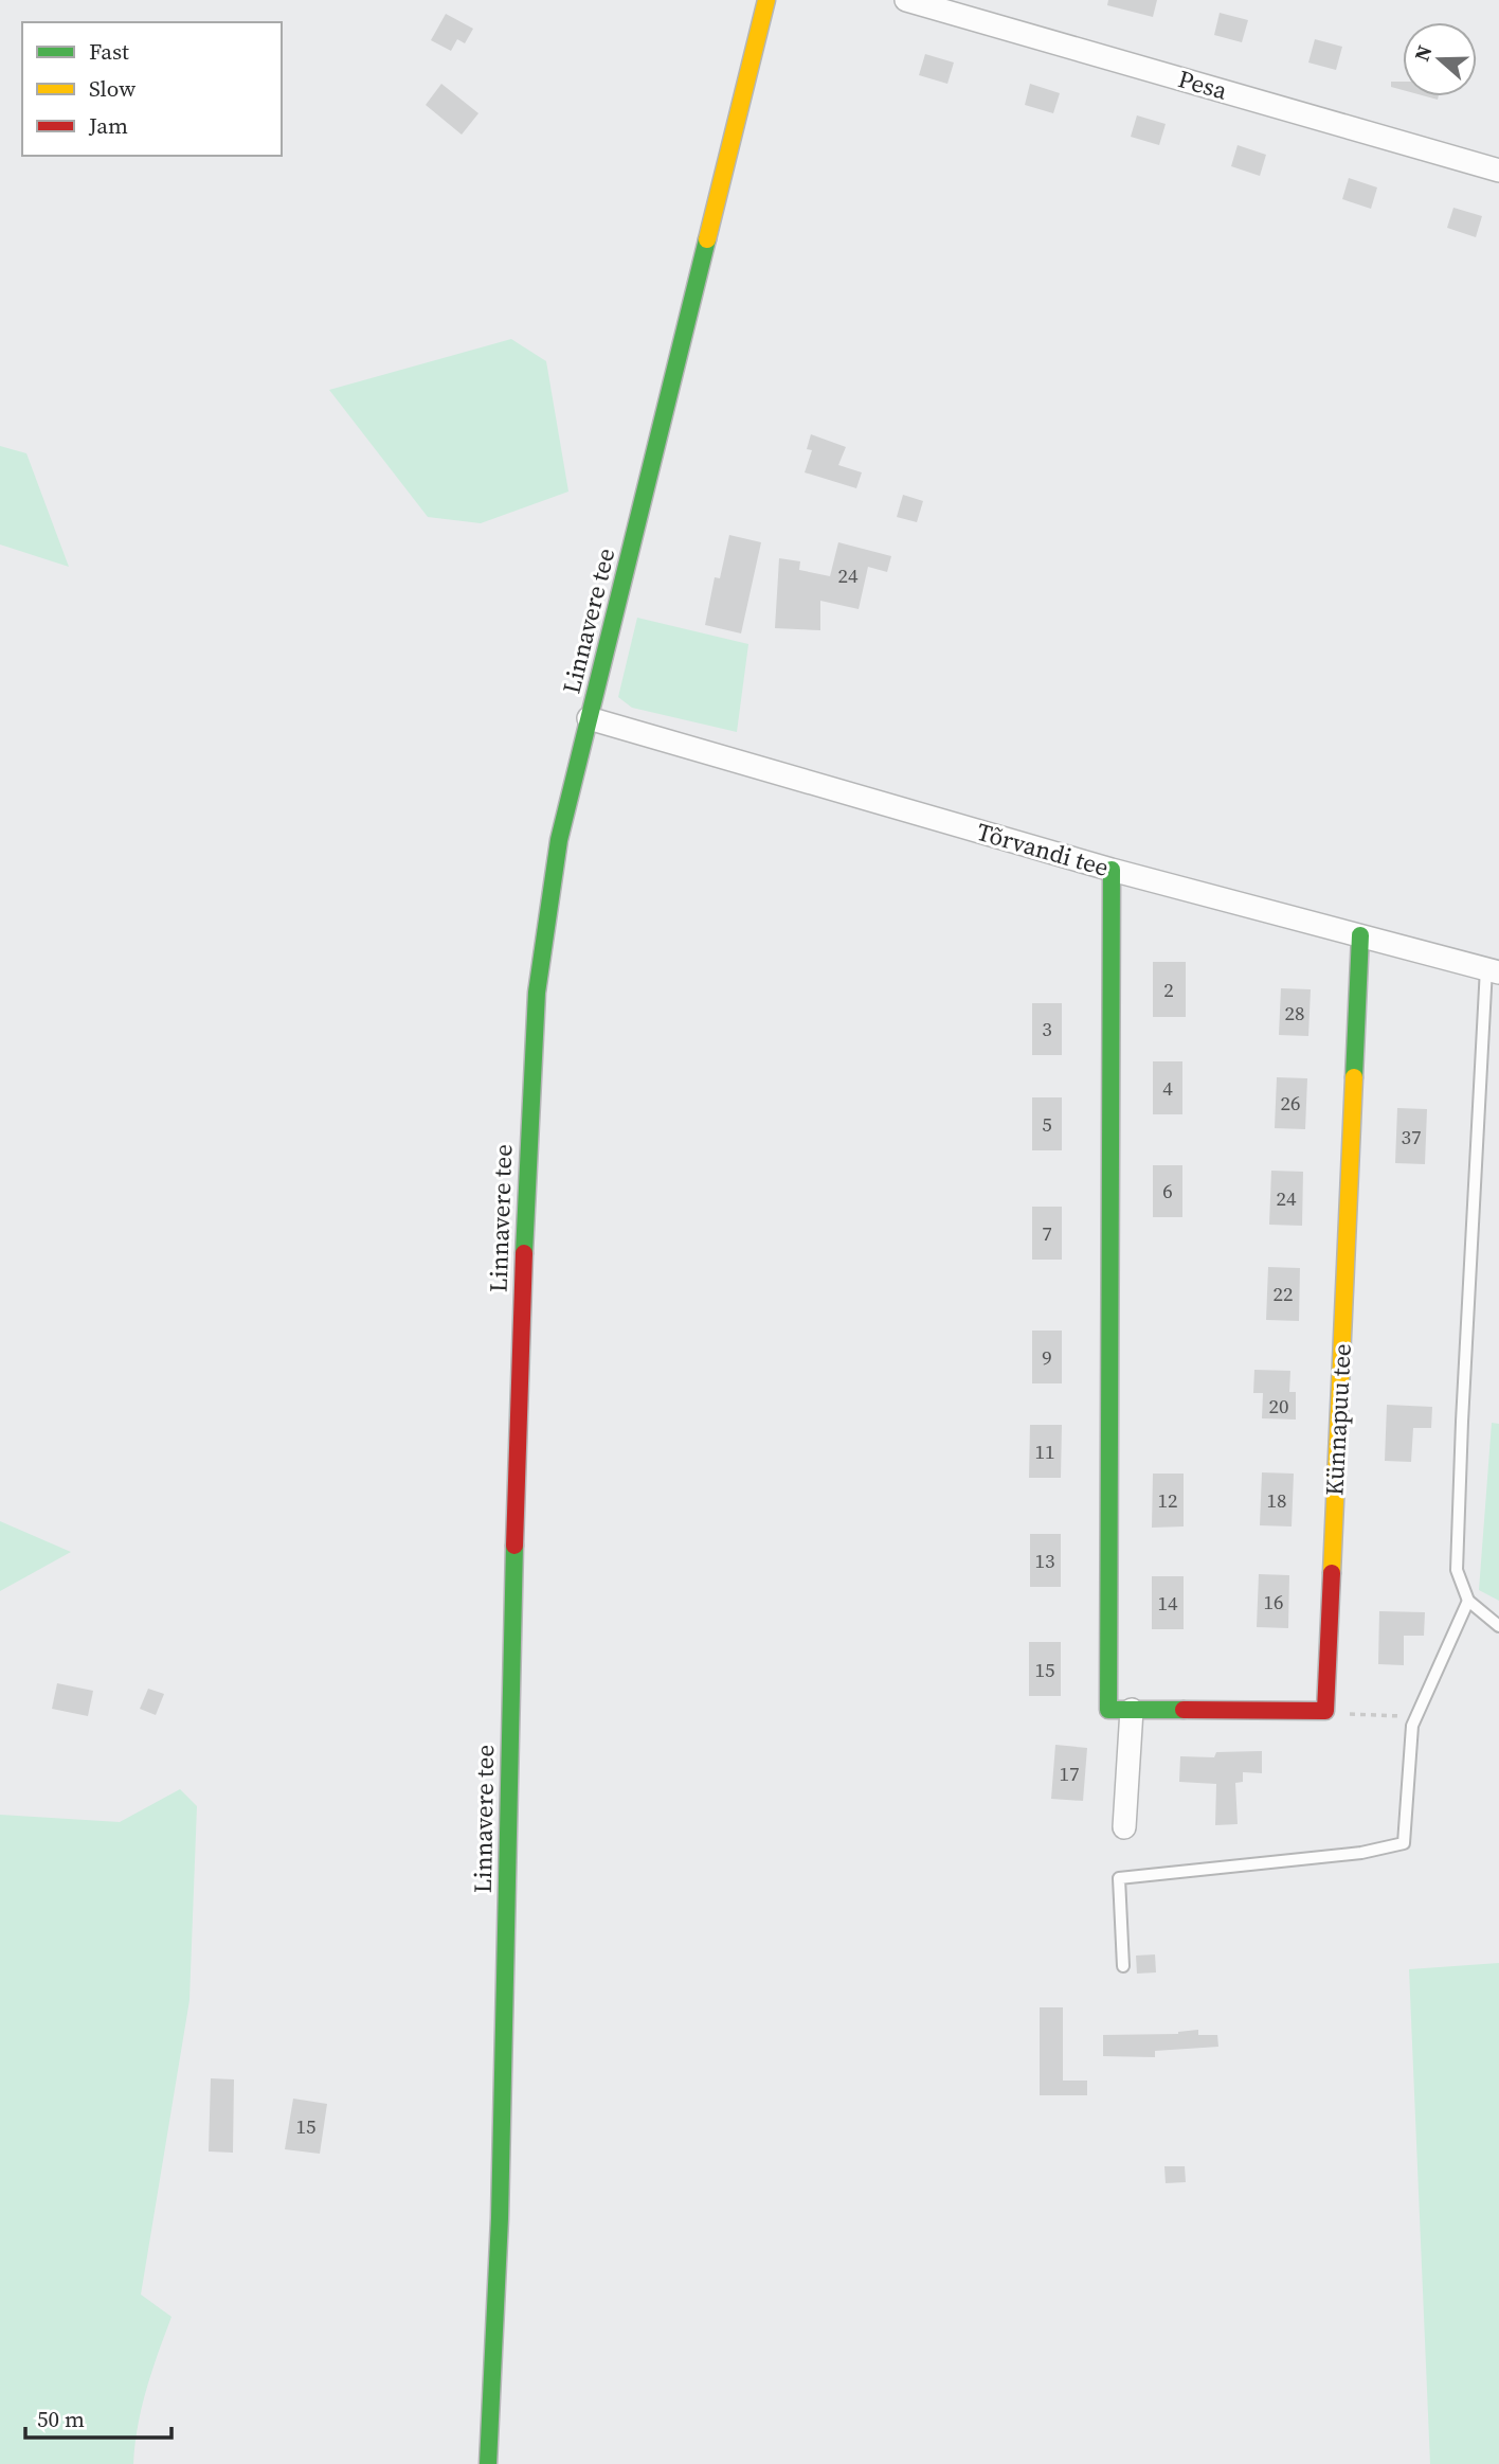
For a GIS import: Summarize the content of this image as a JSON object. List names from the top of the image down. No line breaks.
{"streets":{"street":["Pesa","Linnavere tee","Tõrvandi tee","Künnapuu tee"]},"crossings":[["Linnavere tee","Tõrvandi tee"],["Tõrvandi tee","Künnapuu tee"]],"house_numbers":["24","2","28","3","4","26","5","37","6","24","7","22","9","20","11","12","18","13","16","14","15","17","15"],"legend":["Fast","Slow","Jam"],"scale_bar":"50 m","north":"left"}
